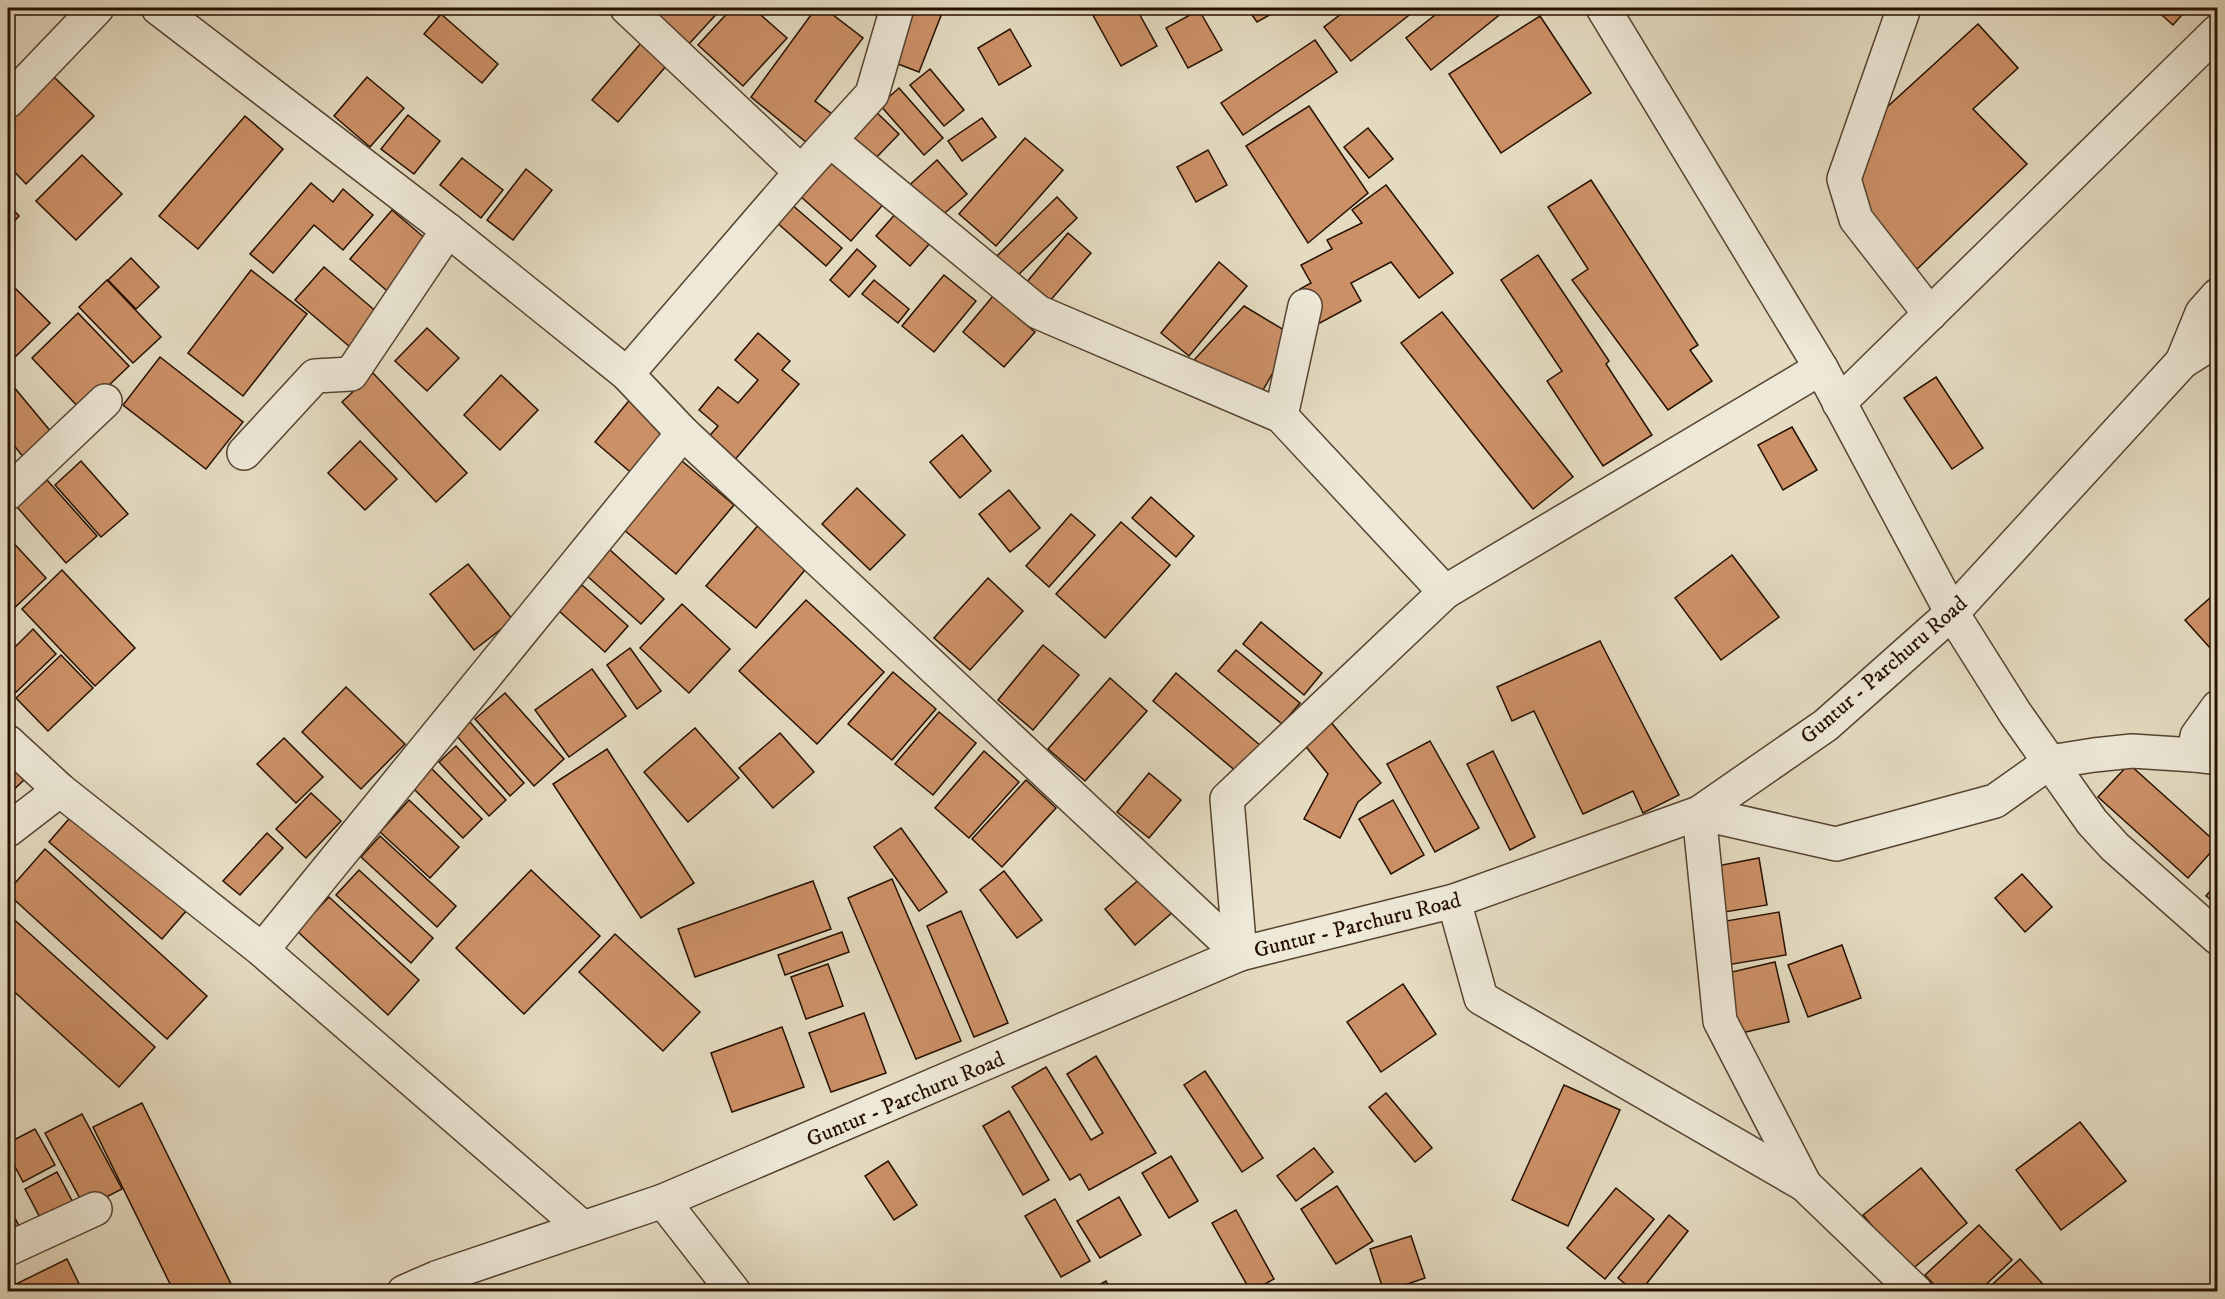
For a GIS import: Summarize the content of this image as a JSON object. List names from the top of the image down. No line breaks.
{"streets":{"street":["Guntur - Parchuru Road"]}}
